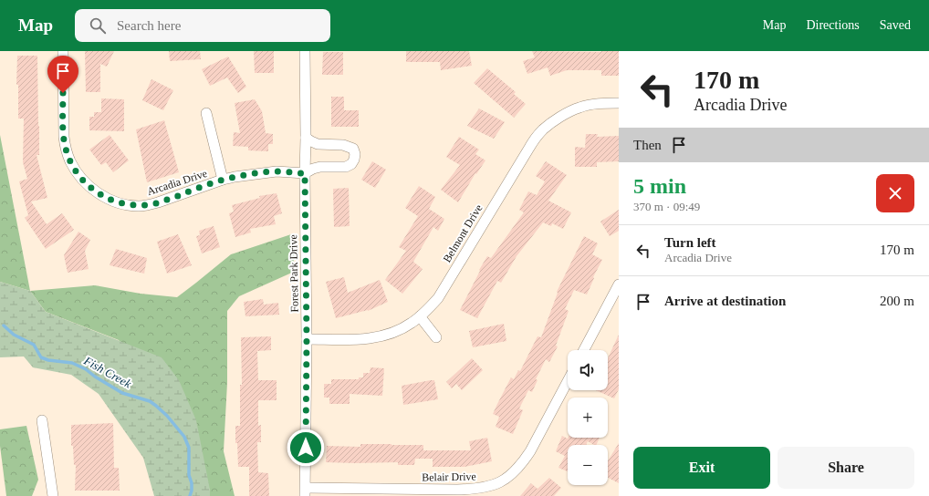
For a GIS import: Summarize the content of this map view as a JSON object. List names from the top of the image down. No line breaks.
{"streets":{"street":["Arcadia Drive","Belmont Drive","Forest Park Drive","Belair Drive"]},"crossings":[["Arcadia Drive","Forest Park Drive"],["Belmont Drive","Forest Park Drive"],["Forest Park Drive","Belair Drive"]],"water":["Fish Creek"],"page":{"header":"Map","search":"Search here","nav":["Map","Directions","Saved"],"turn":["170 m","Arcadia Drive"],"then":"Then","heading":["5 min","370 m · 09:49"],"list":[{"name":"Turn left","note":"Arcadia Drive","value":"170 m"},{"name":"Arrive at destination","value":"200 m"}],"map_buttons":["+","−"],"buttons":["Exit","Share"]}}
